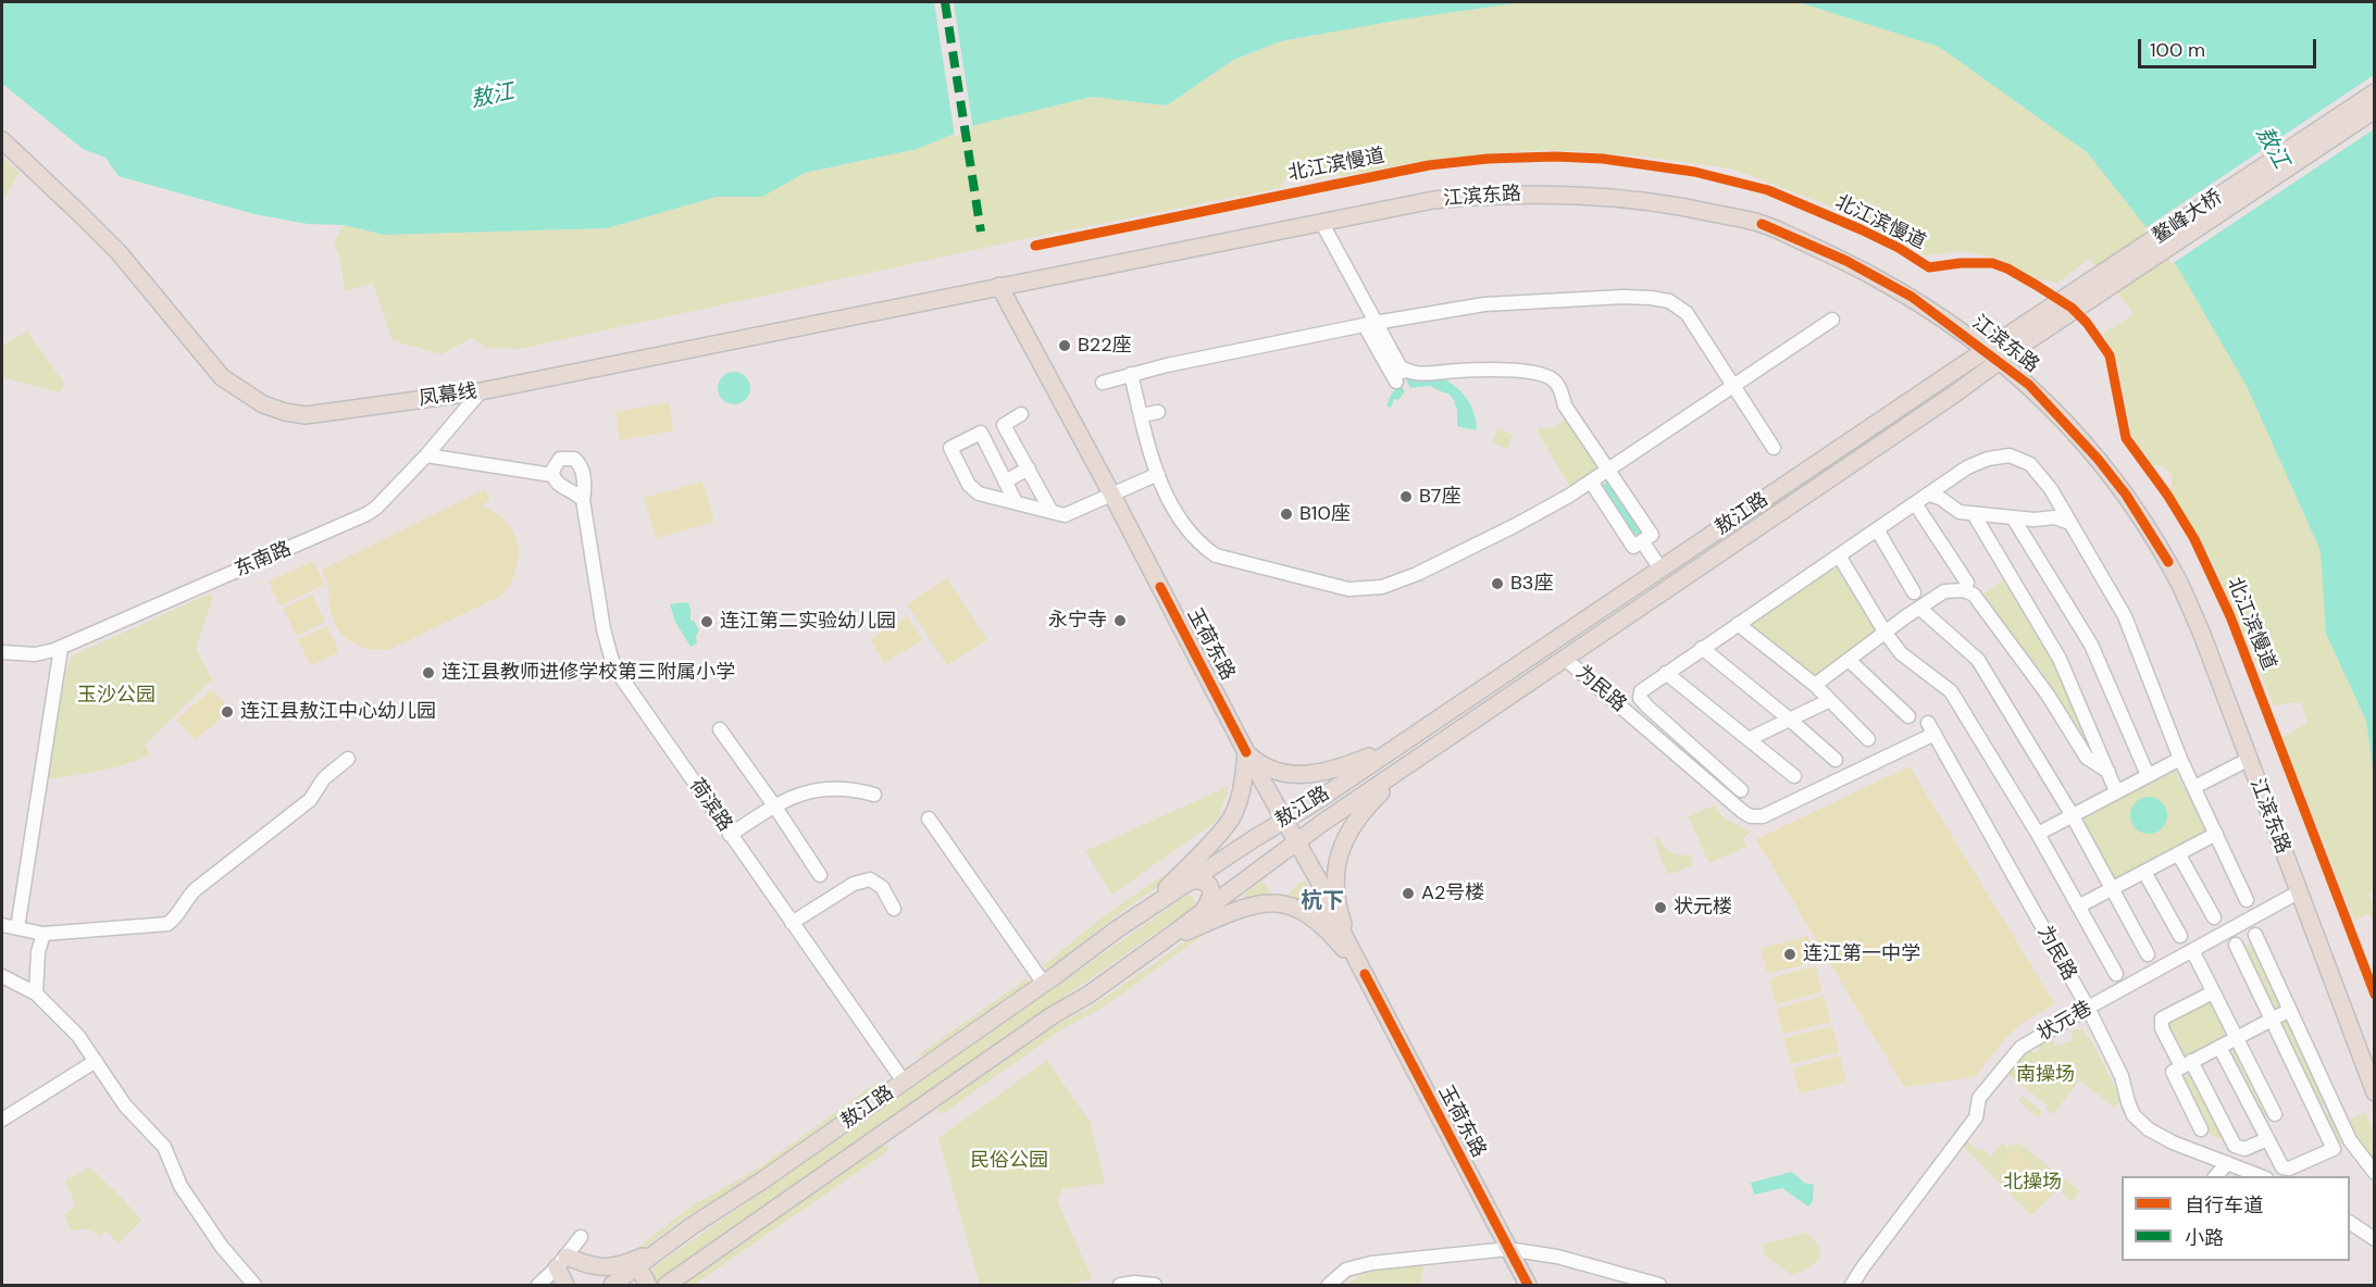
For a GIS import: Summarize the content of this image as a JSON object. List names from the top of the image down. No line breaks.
{"streets":{"main road":["江滨东路","鳌峰大桥","凤幕线","敖江路","玉荷东路"],"street":["东南路","为民路","荷滨路","状元巷"],"cycle path":["北江滨慢道"]},"crossings":[["江滨东路","鳌峰大桥"],["江滨东路","凤幕线"],["江滨东路","敖江路"],["江滨东路","玉荷东路"],["江滨东路","状元巷"],["鳌峰大桥","敖江路"],["凤幕线","东南路"],["凤幕线","玉荷东路"],["敖江路","玉荷东路"],["敖江路","为民路"],["敖江路","荷滨路"],["为民路","状元巷"]],"districts":["杭下"],"water":["敖江"],"parks":["玉沙公园","南操场","民俗公园","北操场"],"places":["B22座","B7座","B10座","B3座","永宁寺","连江第二实验幼儿园","连江县教师进修学校第三附属小学","连江县敖江中心幼儿园","A2号楼","状元楼","连江第一中学"],"legend":["自行车道","小路"],"scale_bar":"100 m"}
